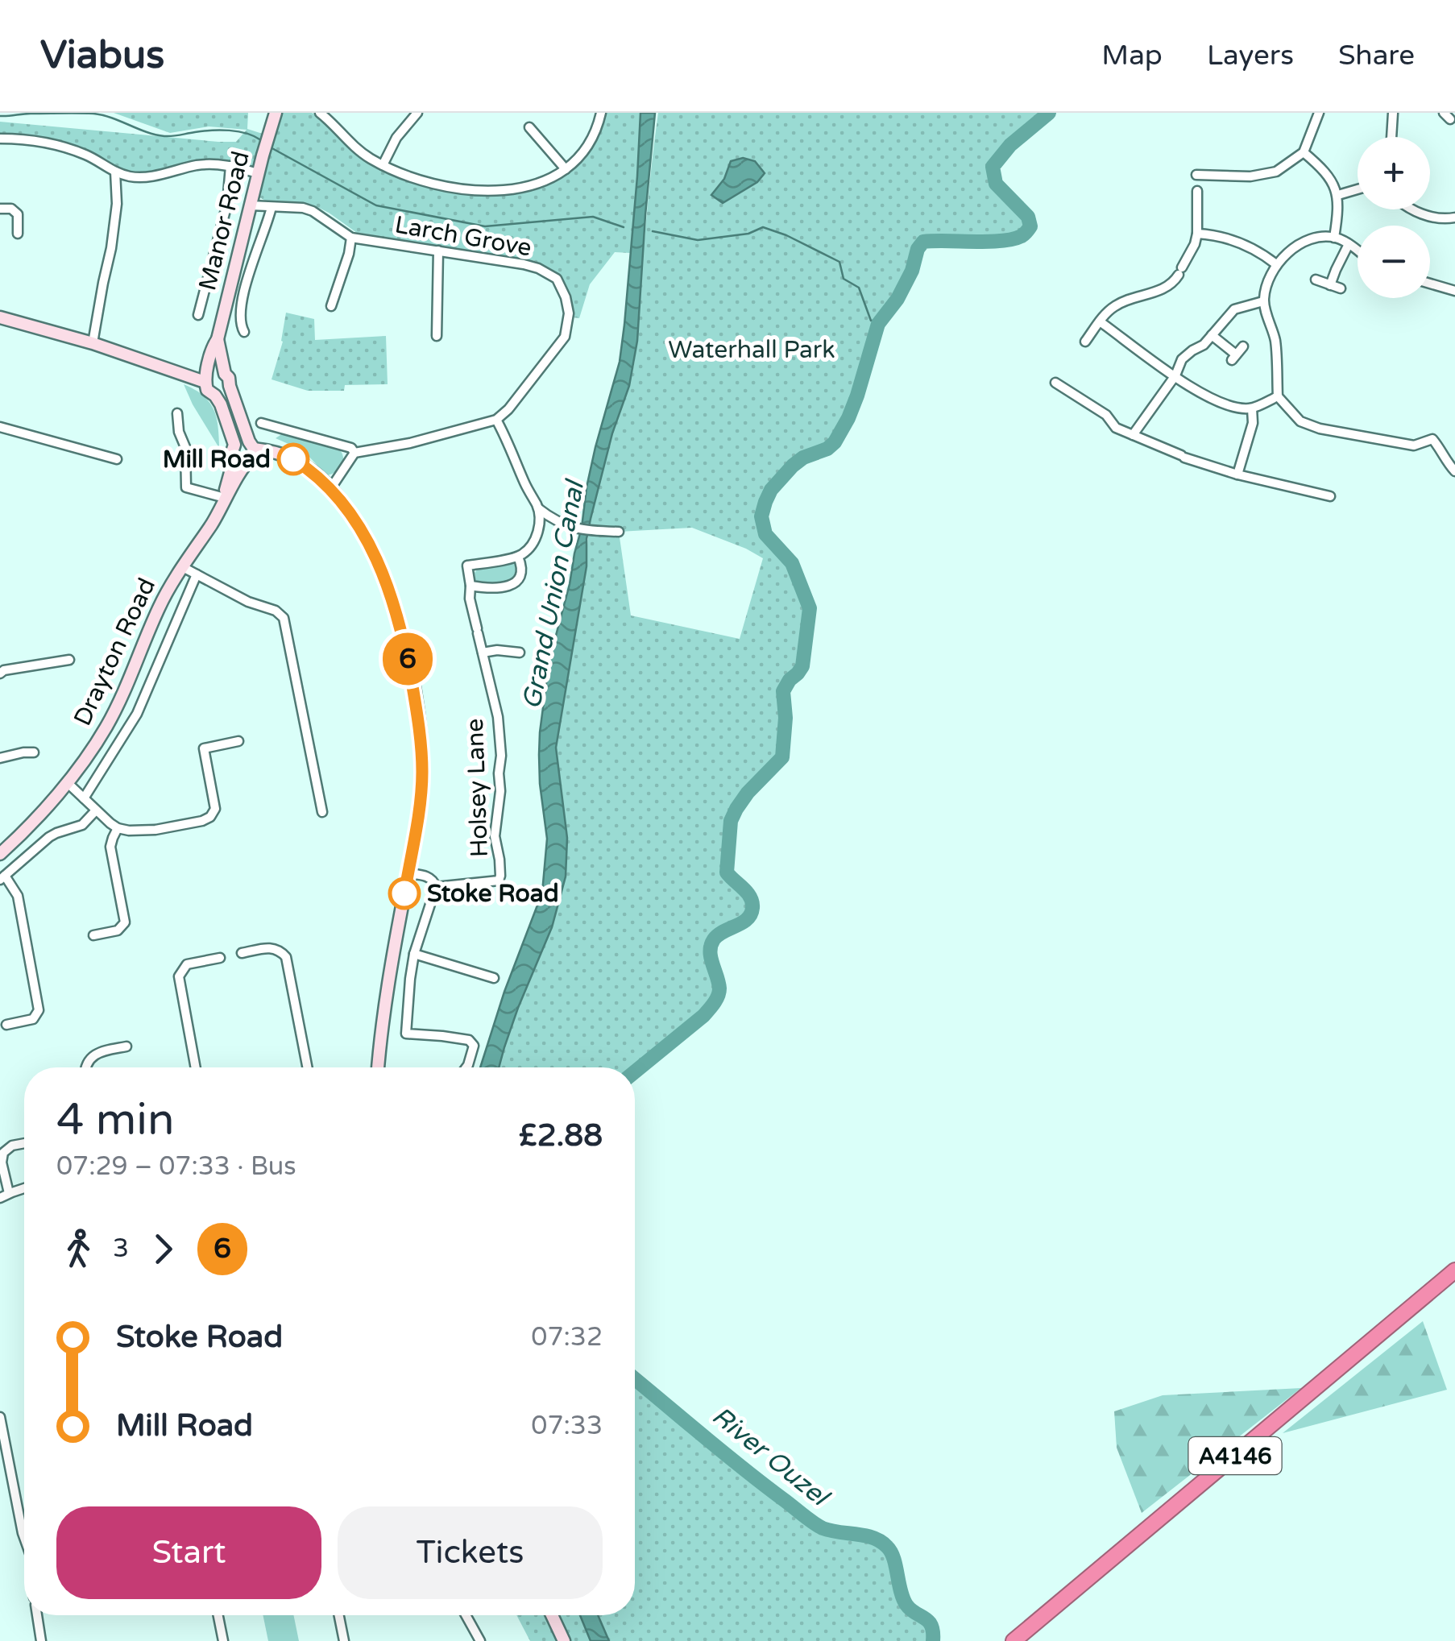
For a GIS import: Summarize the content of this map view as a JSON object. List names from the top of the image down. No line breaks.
{"streets":{"highway":["A4146"],"street":["Manor Road","Larch Grove","Drayton Road","Holsey Lane"]},"crossings":[["Manor Road","Larch Grove"]],"water":["Grand Union Canal","River Ouzel"],"parks":["Waterhall Park"],"places":["Mill Road","Stoke Road"],"lines":["bus line 6"],"page":{"header":"Viabus","nav":["Map","Layers","Share"],"on_map":"6","map_buttons":["+","−"],"heading":["4 min","07:29 – 07:33 · Bus","£2.88"],"legs":["3","6"],"list":[{"name":"Stoke Road","value":"07:32"},{"name":"Mill Road","value":"07:33"}],"buttons":["Start","Tickets"]}}
